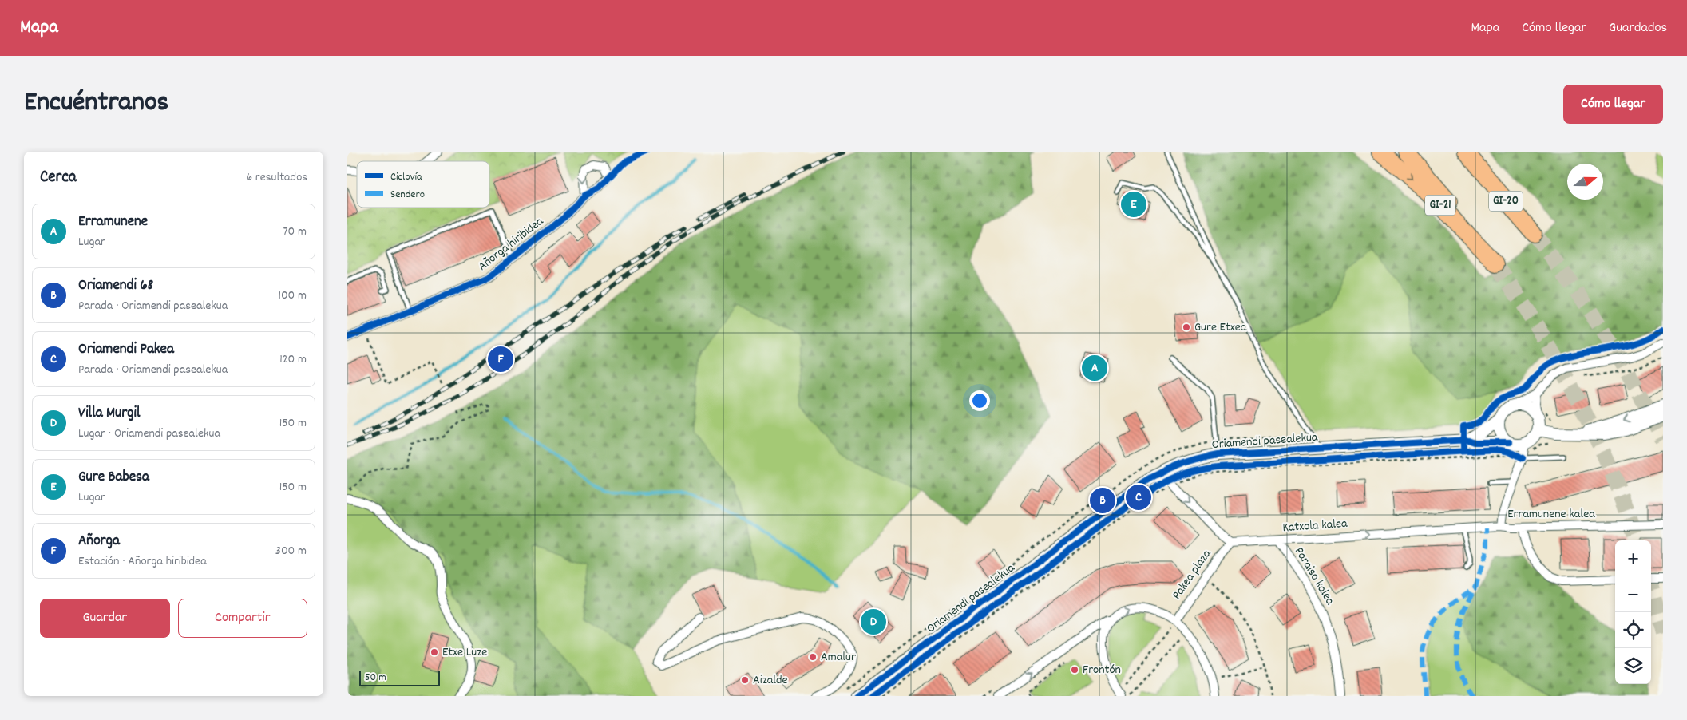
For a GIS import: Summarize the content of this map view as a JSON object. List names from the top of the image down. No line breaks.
{"streets":{"highway":["GI-20","GI-21"],"street":["Añorga hiribidea","Oriamendi pasealekua","Erramunene kalea","Katxola kalea","Pakea plaza","Paraiso kalea"]},"crossings":[["Oriamendi pasealekua","Erramunene kalea"],["Erramunene kalea","Katxola kalea"],["Katxola kalea","Pakea plaza"],["Katxola kalea","Paraiso kalea"]],"one_way":["Katxola kalea"],"places":["Gure Etxea","Etxe Luze","Amalur","Frontón","Aizalde"],"legend":["Ciclovía","Sendero"],"scale_bar":"50 m","north":"right","page":{"header":"Mapa","nav":["Mapa","Cómo llegar","Guardados"],"title":"Encuéntranos","buttons":["Cómo llegar",["Guardar","Compartir"]],"heading":["Cerca","6 resultados"],"pins":["E","F","A","C","B","D"],"list":[{"mark":"A","name":"Erramunene","note":"Lugar","value":"70 m"},{"mark":"B","name":"Oriamendi 68","note":"Parada · Oriamendi pasealekua","value":"100 m"},{"mark":"C","name":"Oriamendi Pakea","note":"Parada · Oriamendi pasealekua","value":"120 m"},{"mark":"D","name":"Villa Murgil","note":"Lugar · Oriamendi pasealekua","value":"150 m"},{"mark":"E","name":"Gure Babesa","note":"Lugar","value":"150 m"},{"mark":"F","name":"Añorga","note":"Estación · Añorga hiribidea","value":"300 m"}],"map_buttons":["+","−"],"scale":"50 m"}}
